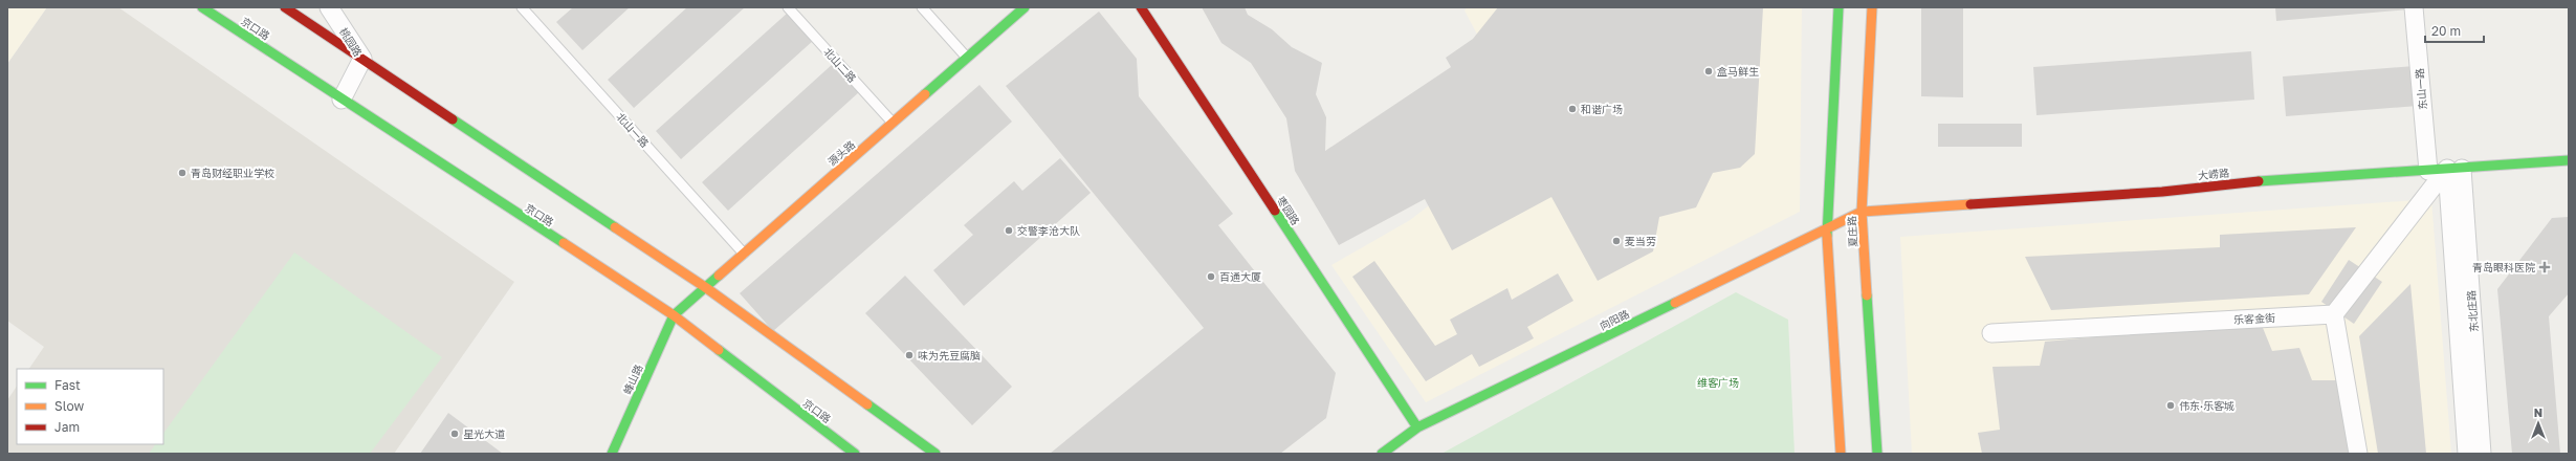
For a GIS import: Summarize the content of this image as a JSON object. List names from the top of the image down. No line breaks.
{"streets":{"main road":["京口路","源头路","大崂路","枣园路","夏庄路","向阳路","峰山路"],"street":["桃园路","东山一路","东北庄路","乐客金街"],"lane":["北山二路","北山一路"]},"crossings":[["京口路","桃园路"],["京口路","源头路"],["京口路","峰山路"],["北山二路","源头路"],["东山一路","大崂路"],["北山一路","源头路"],["源头路","峰山路"],["大崂路","夏庄路"],["大崂路","东北庄路"],["大崂路","向阳路"],["枣园路","向阳路"],["夏庄路","向阳路"]],"parks":["维客广场"],"places":{"other":["盒马鲜生","和谐广场","青岛财经职业学校","交警李沧大队","麦当劳","百通大厦","味为先豆腐脑","伟东·乐客城","星光大道"],"health":["青岛眼科医院"]},"legend":["Fast","Slow","Jam"],"scale_bar":"20 m","north":"top"}
